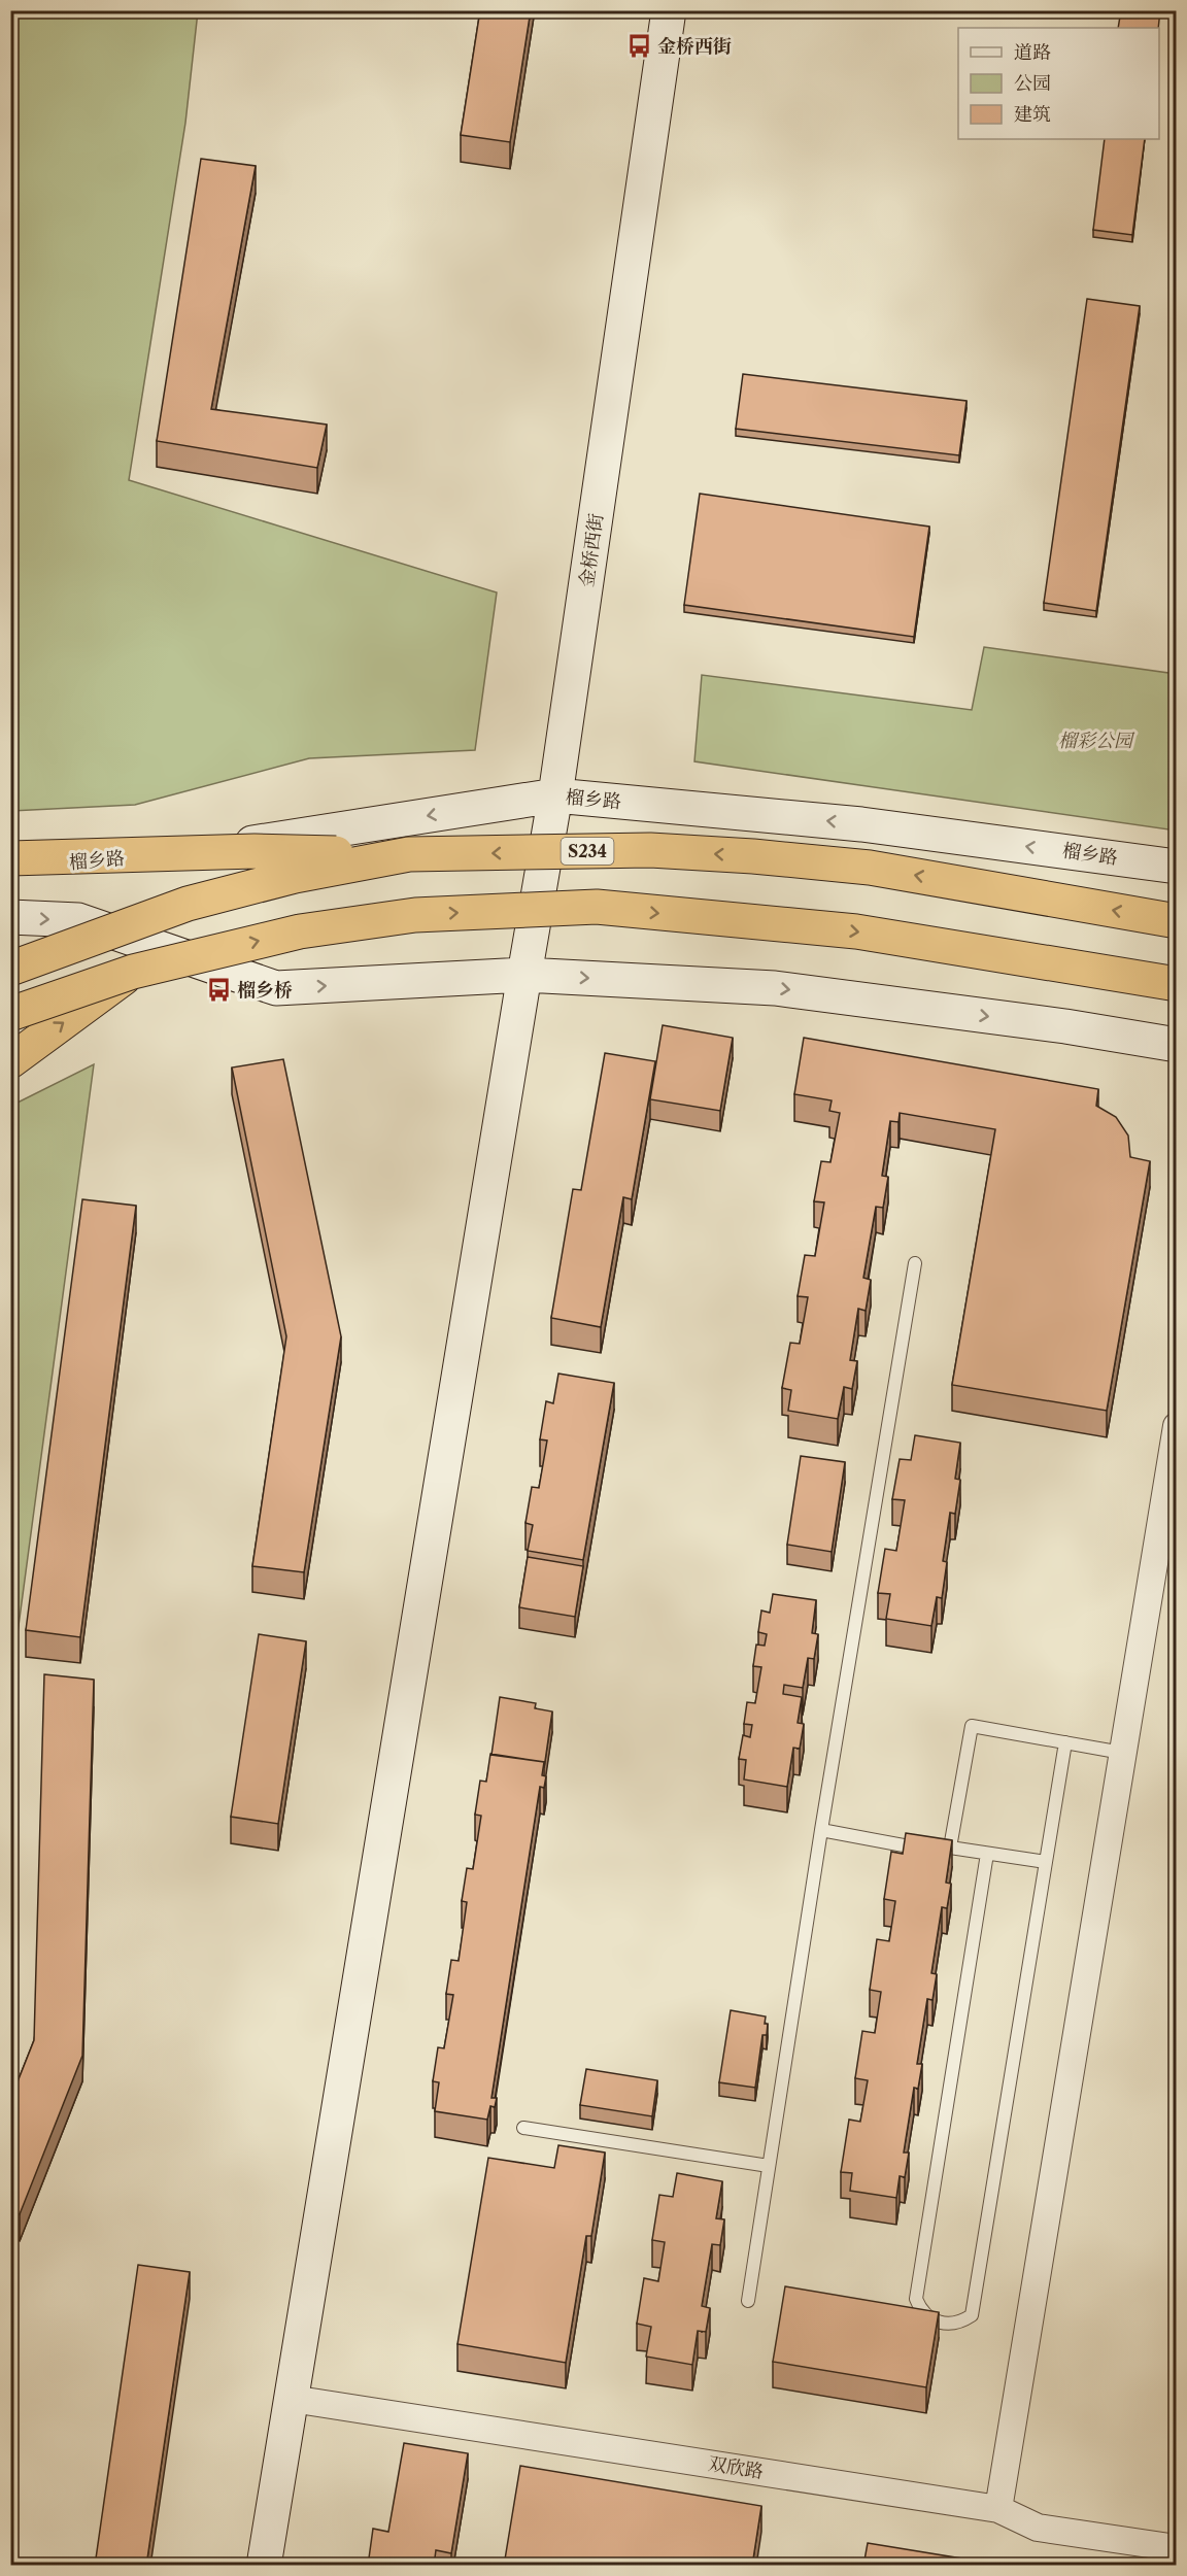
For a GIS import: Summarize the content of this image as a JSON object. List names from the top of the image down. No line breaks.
{"streets":{"highway":["S234"],"street":["金桥西街","榴乡路","双欣路"]},"crossings":[["金桥西街","榴乡路"],["金桥西街","双欣路"]],"parks":["榴彩公园"],"places":{"bus stop":["金桥西街","榴乡桥"]},"legend":["道路","公园","建筑"]}
